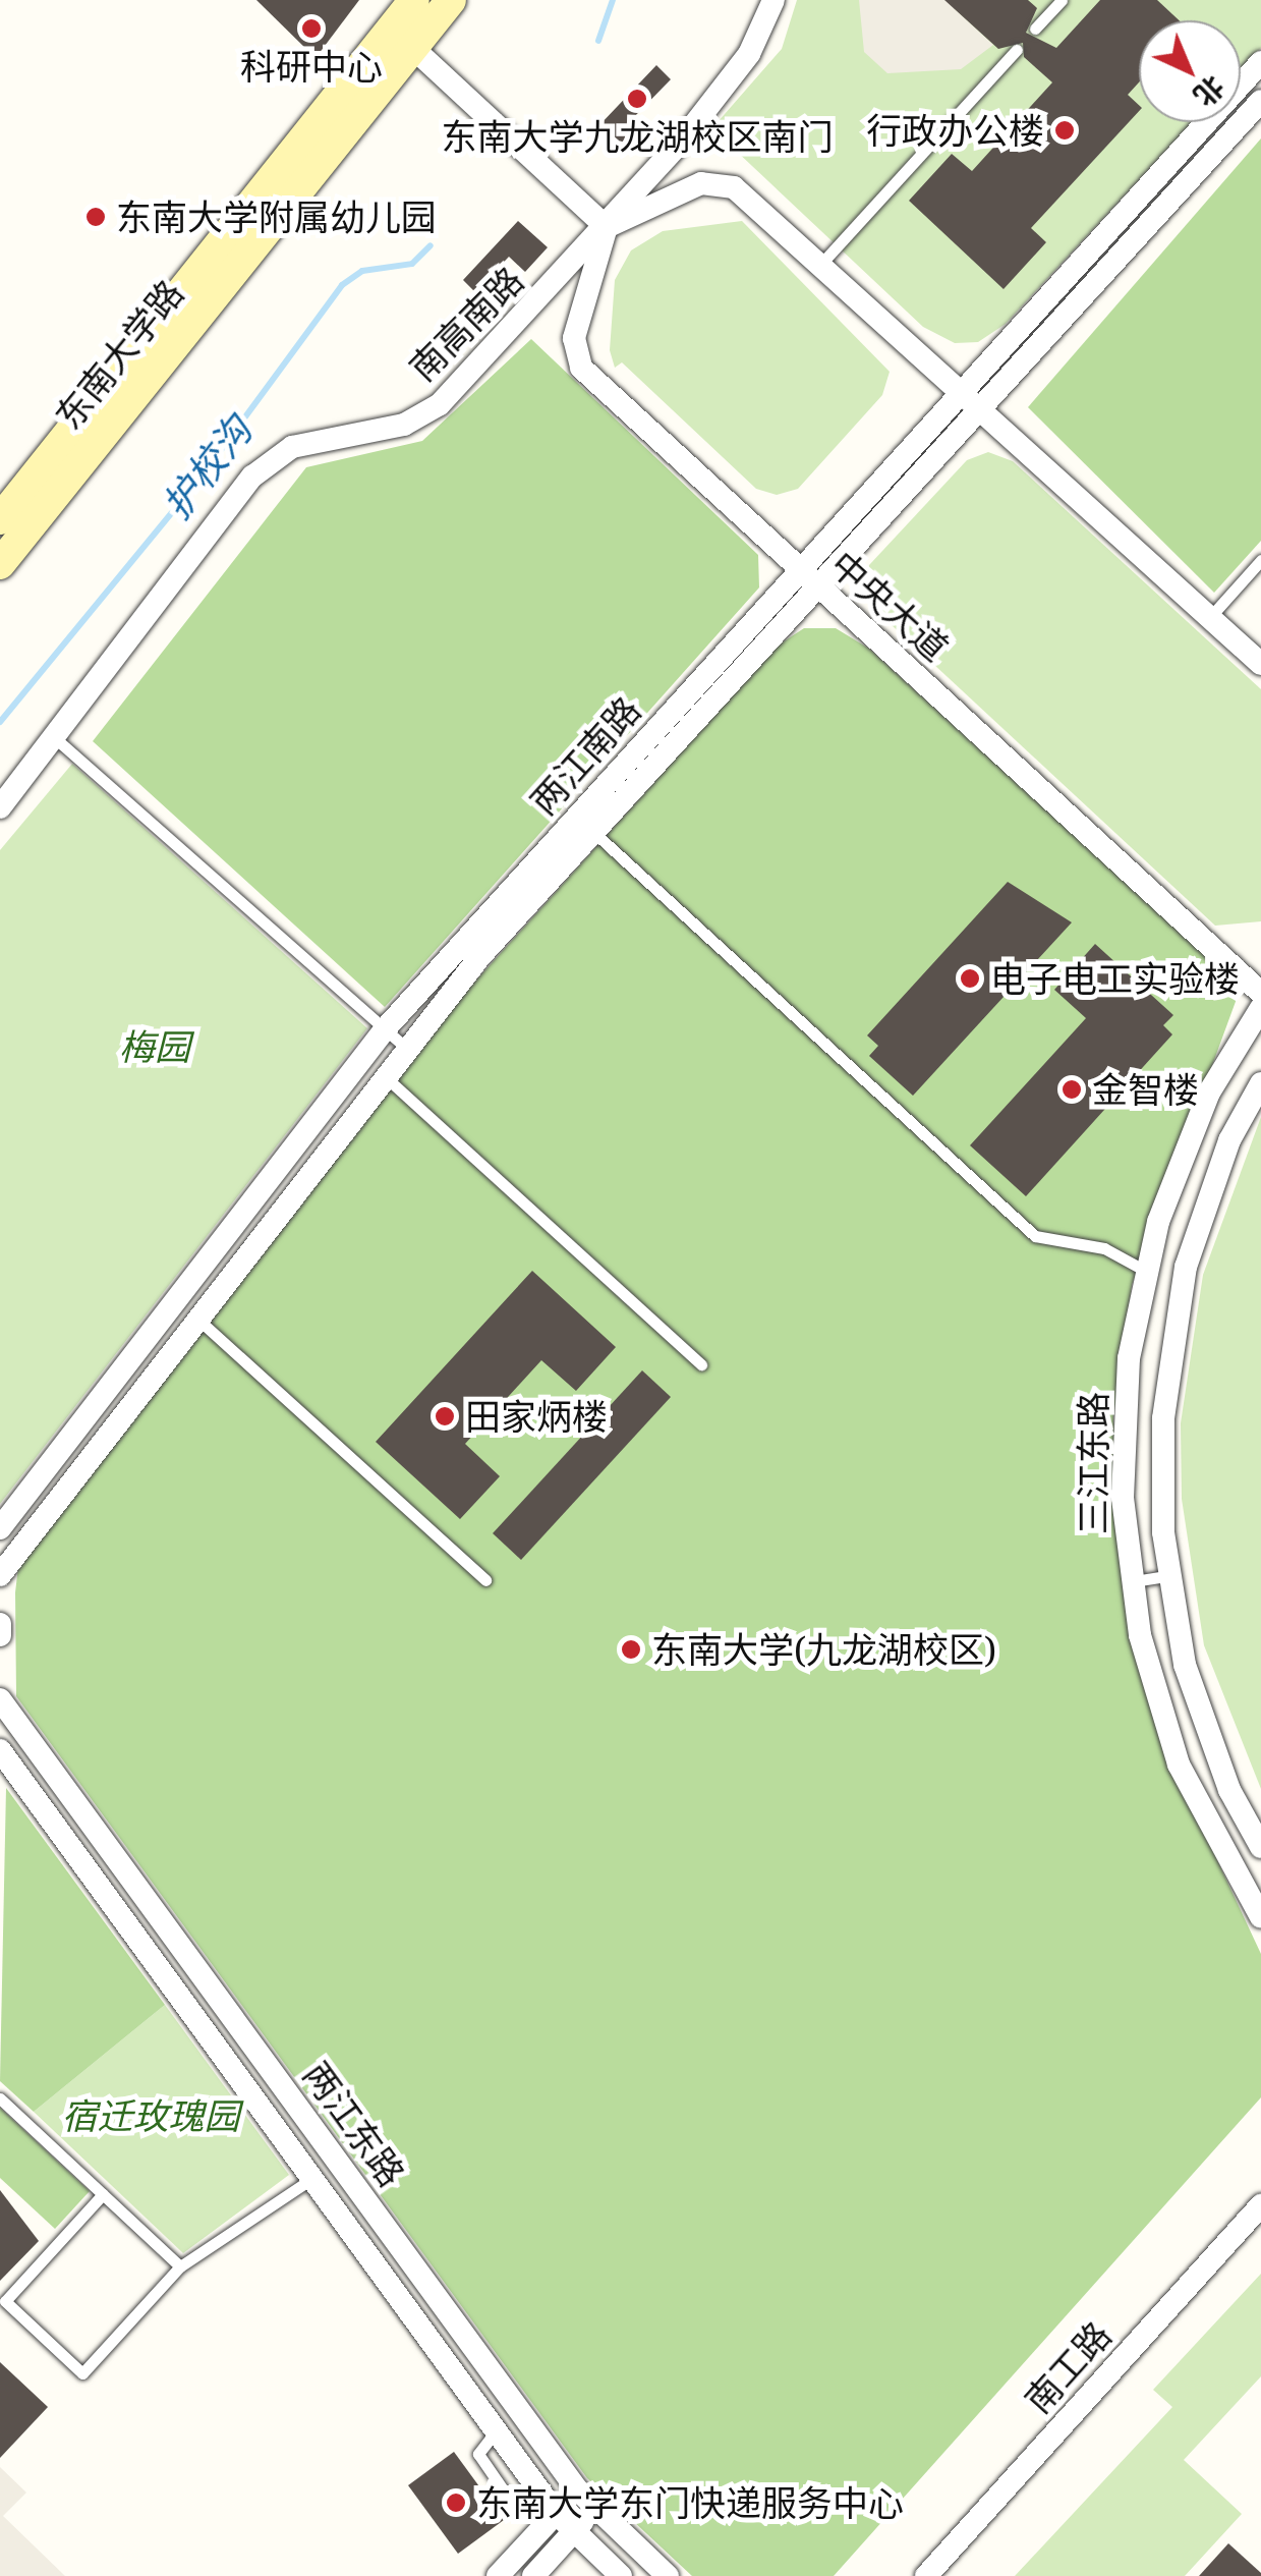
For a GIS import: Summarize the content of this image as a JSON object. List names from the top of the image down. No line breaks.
{"streets":{"main road":["东南大学路"],"street":["南高南路","中央大道","两江南路","三江东路","两江东路","南工路"]},"crossings":[["南高南路","中央大道"],["中央大道","两江南路"]],"water":["护校沟"],"parks":["梅园","宿迁玫瑰园"],"places":["科研中心","东南大学九龙湖校区南门","行政办公楼","东南大学附属幼儿园","电子电工实验楼","金智楼","田家炳楼","东南大学(九龙湖校区)","东南大学东门快递服务中心"],"north":"bottom right"}
